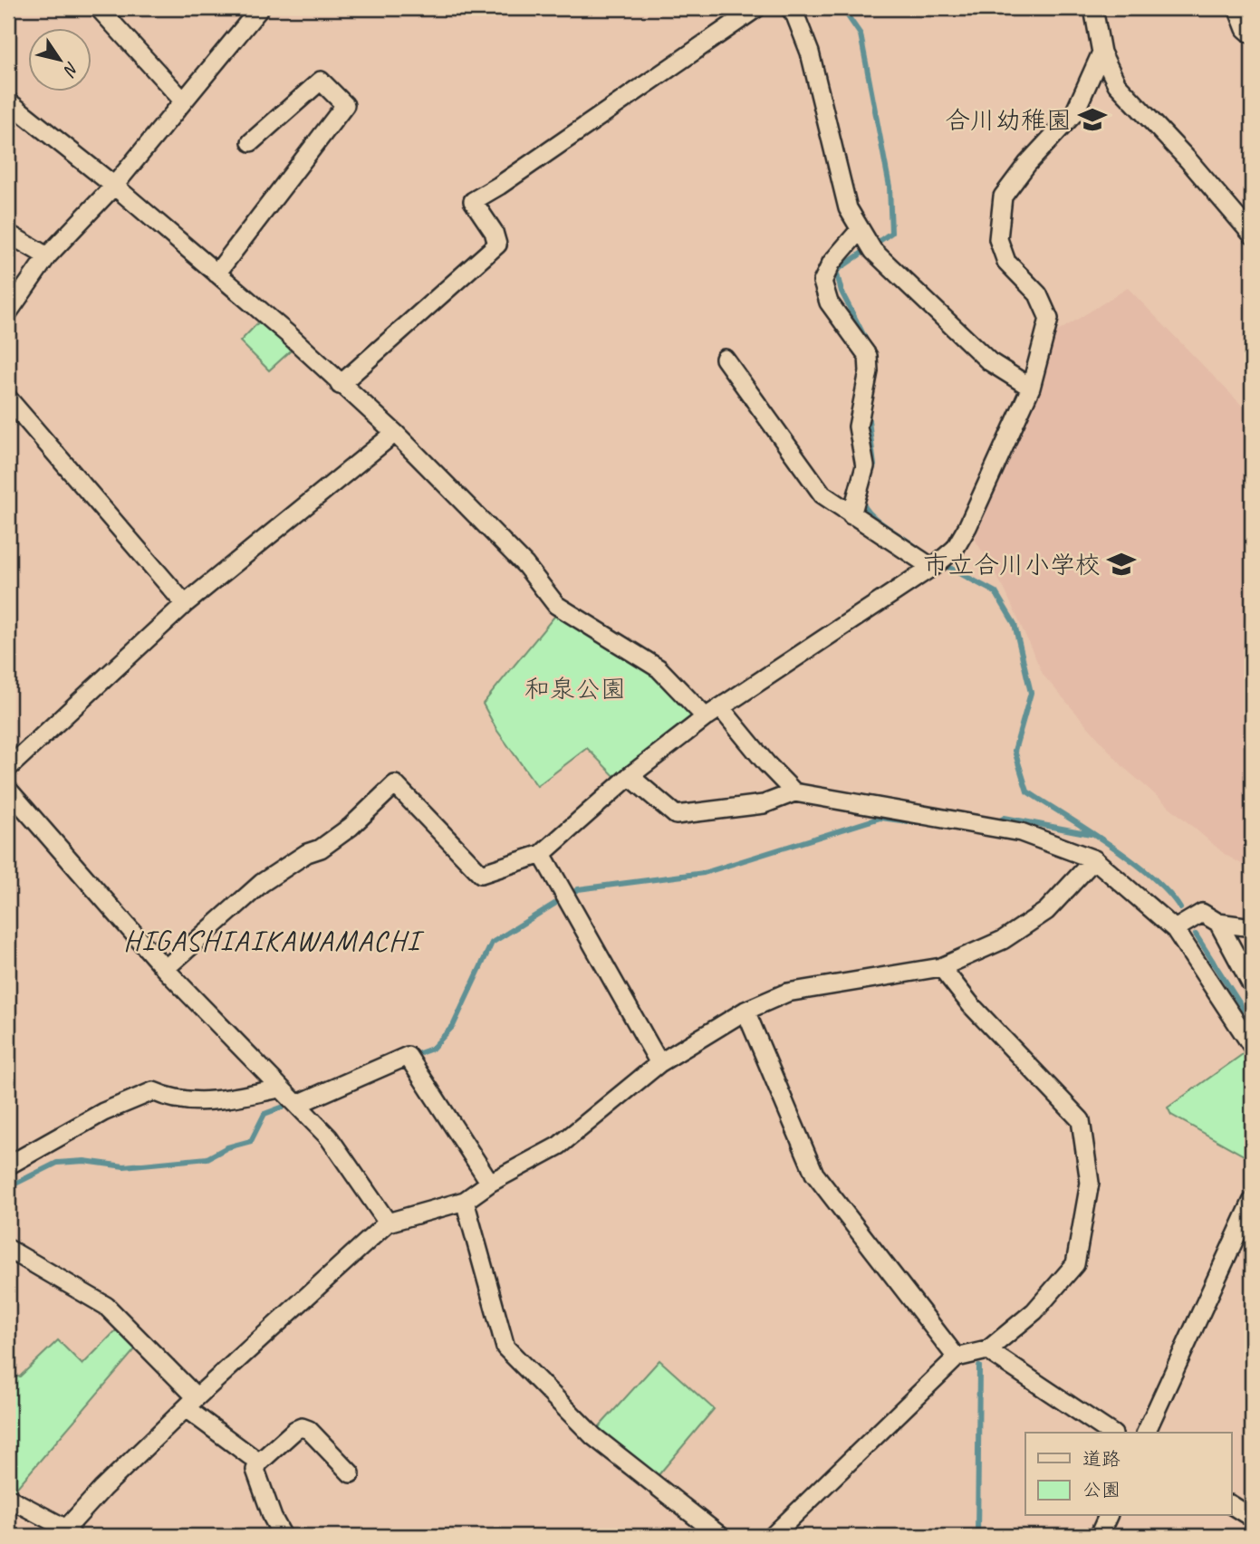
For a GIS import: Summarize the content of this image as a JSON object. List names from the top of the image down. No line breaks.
{"districts":["HIGASHIAIKAWAMACHI"],"parks":["和泉公園"],"places":{"school or university":["合川幼稚園","市立合川小学校"]},"legend":["道路","公園"],"north":"bottom right"}
